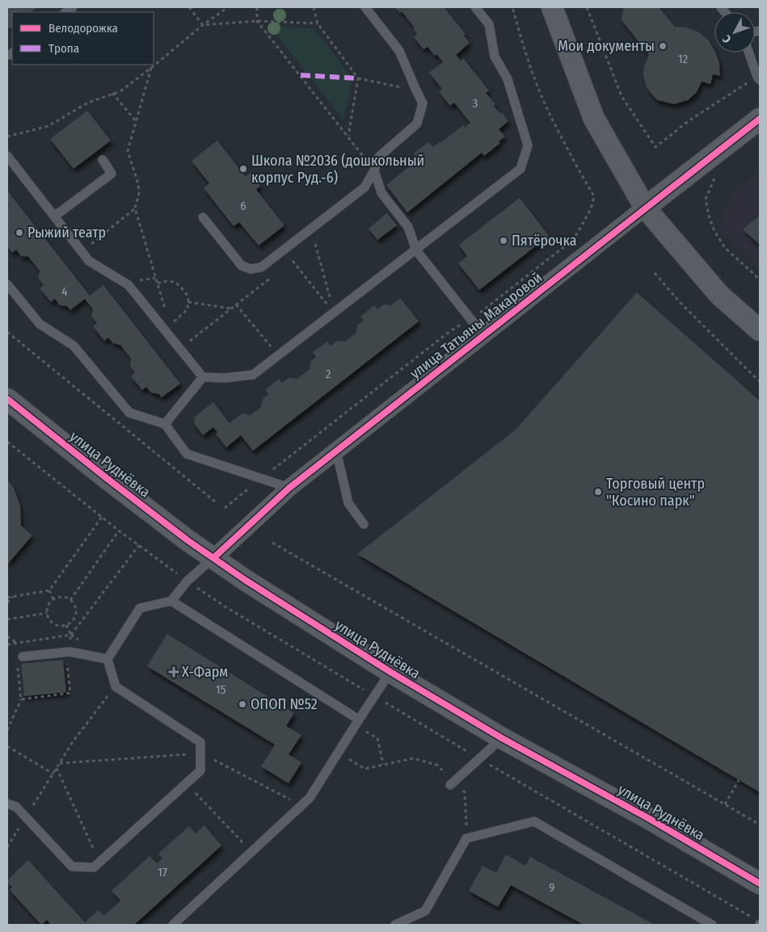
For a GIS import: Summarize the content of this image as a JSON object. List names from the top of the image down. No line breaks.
{"streets":{"street":["улица Татьяны Макаровой","улица Руднёвка"]},"crossings":[["улица Татьяны Макаровой","улица Руднёвка"]],"places":{"other":["Мои документы","Школа №2036 (дошкольный корпус Руд.-6)","Рыжий театр","Пятёрочка","Торговый центр \"Косино парк\"","ОПОП №52"],"health":["X-Фарм"]},"house_numbers":["12","3","6","4","2","15","17","9"],"legend":["Велодорожка","Тропа"],"north":"bottom left"}
